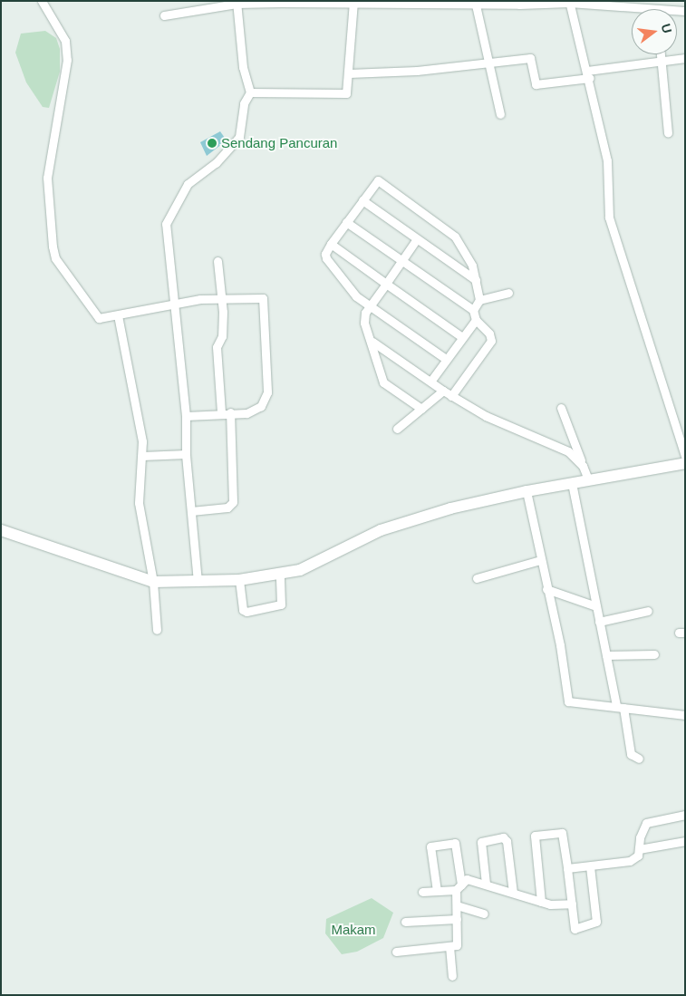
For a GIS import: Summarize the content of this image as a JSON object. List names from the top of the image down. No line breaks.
{"parks":["Makam"],"places":["Sendang Pancuran"],"north":"right"}
